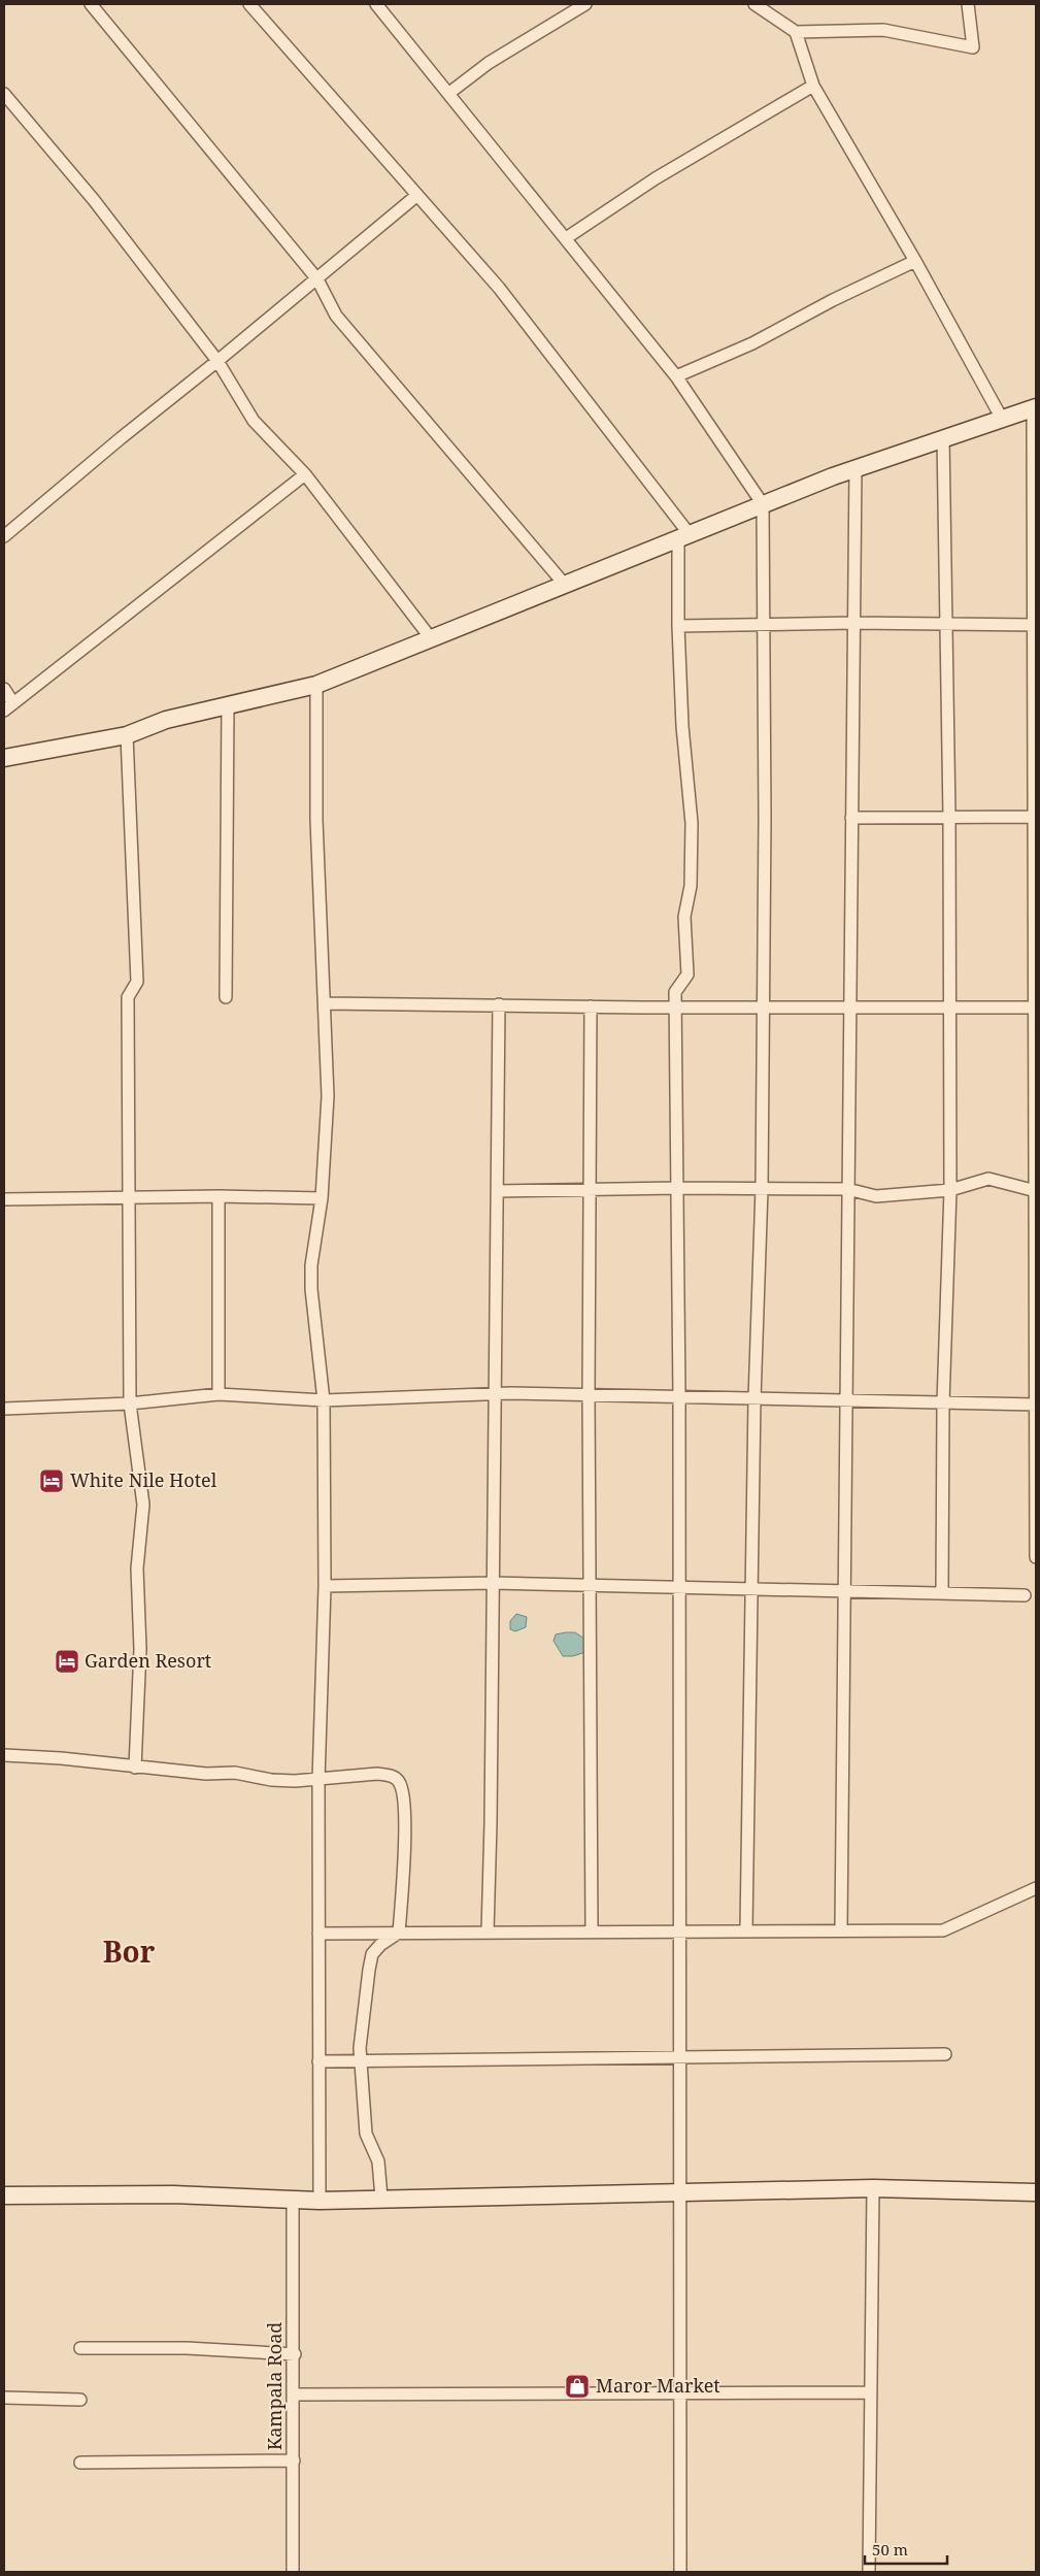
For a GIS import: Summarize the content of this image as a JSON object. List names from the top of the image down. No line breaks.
{"streets":{"street":["Kampala Road"]},"districts":["Bor"],"places":{"hotel":["White Nile Hotel","Garden Resort"],"shop":["Maror Market"]},"scale_bar":"50 m"}
